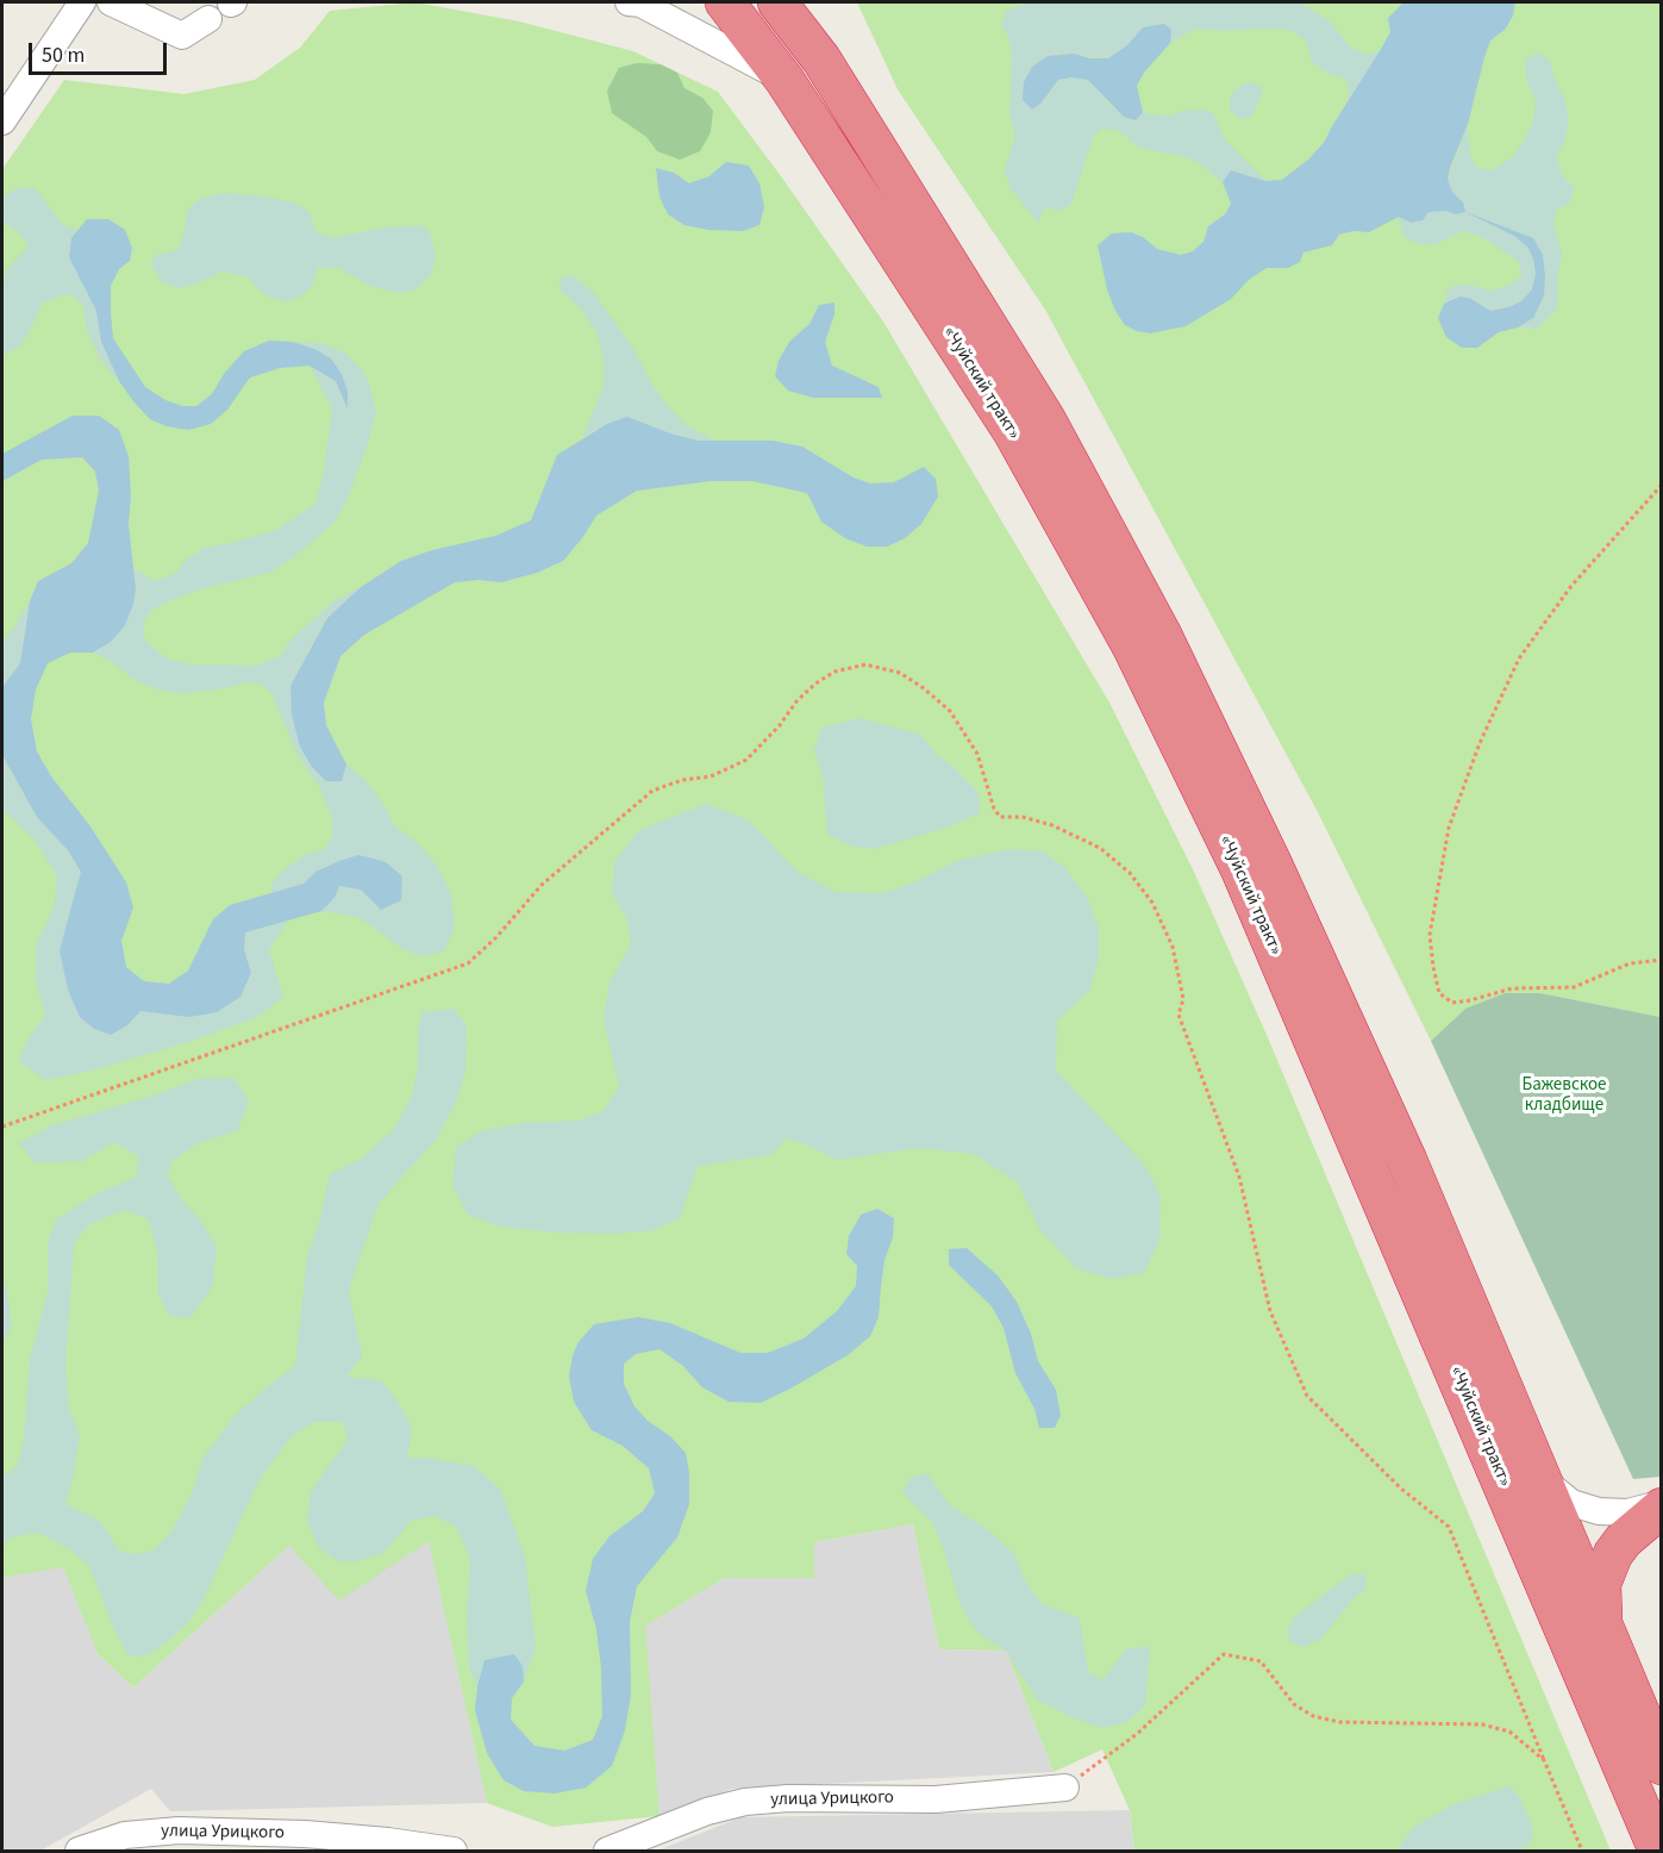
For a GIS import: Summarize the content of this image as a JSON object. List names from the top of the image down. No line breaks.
{"streets":{"highway":["«Чуйский тракт»"],"street":["улица Урицкого"]},"parks":["Бажевское кладбище"],"scale_bar":"50 m"}
